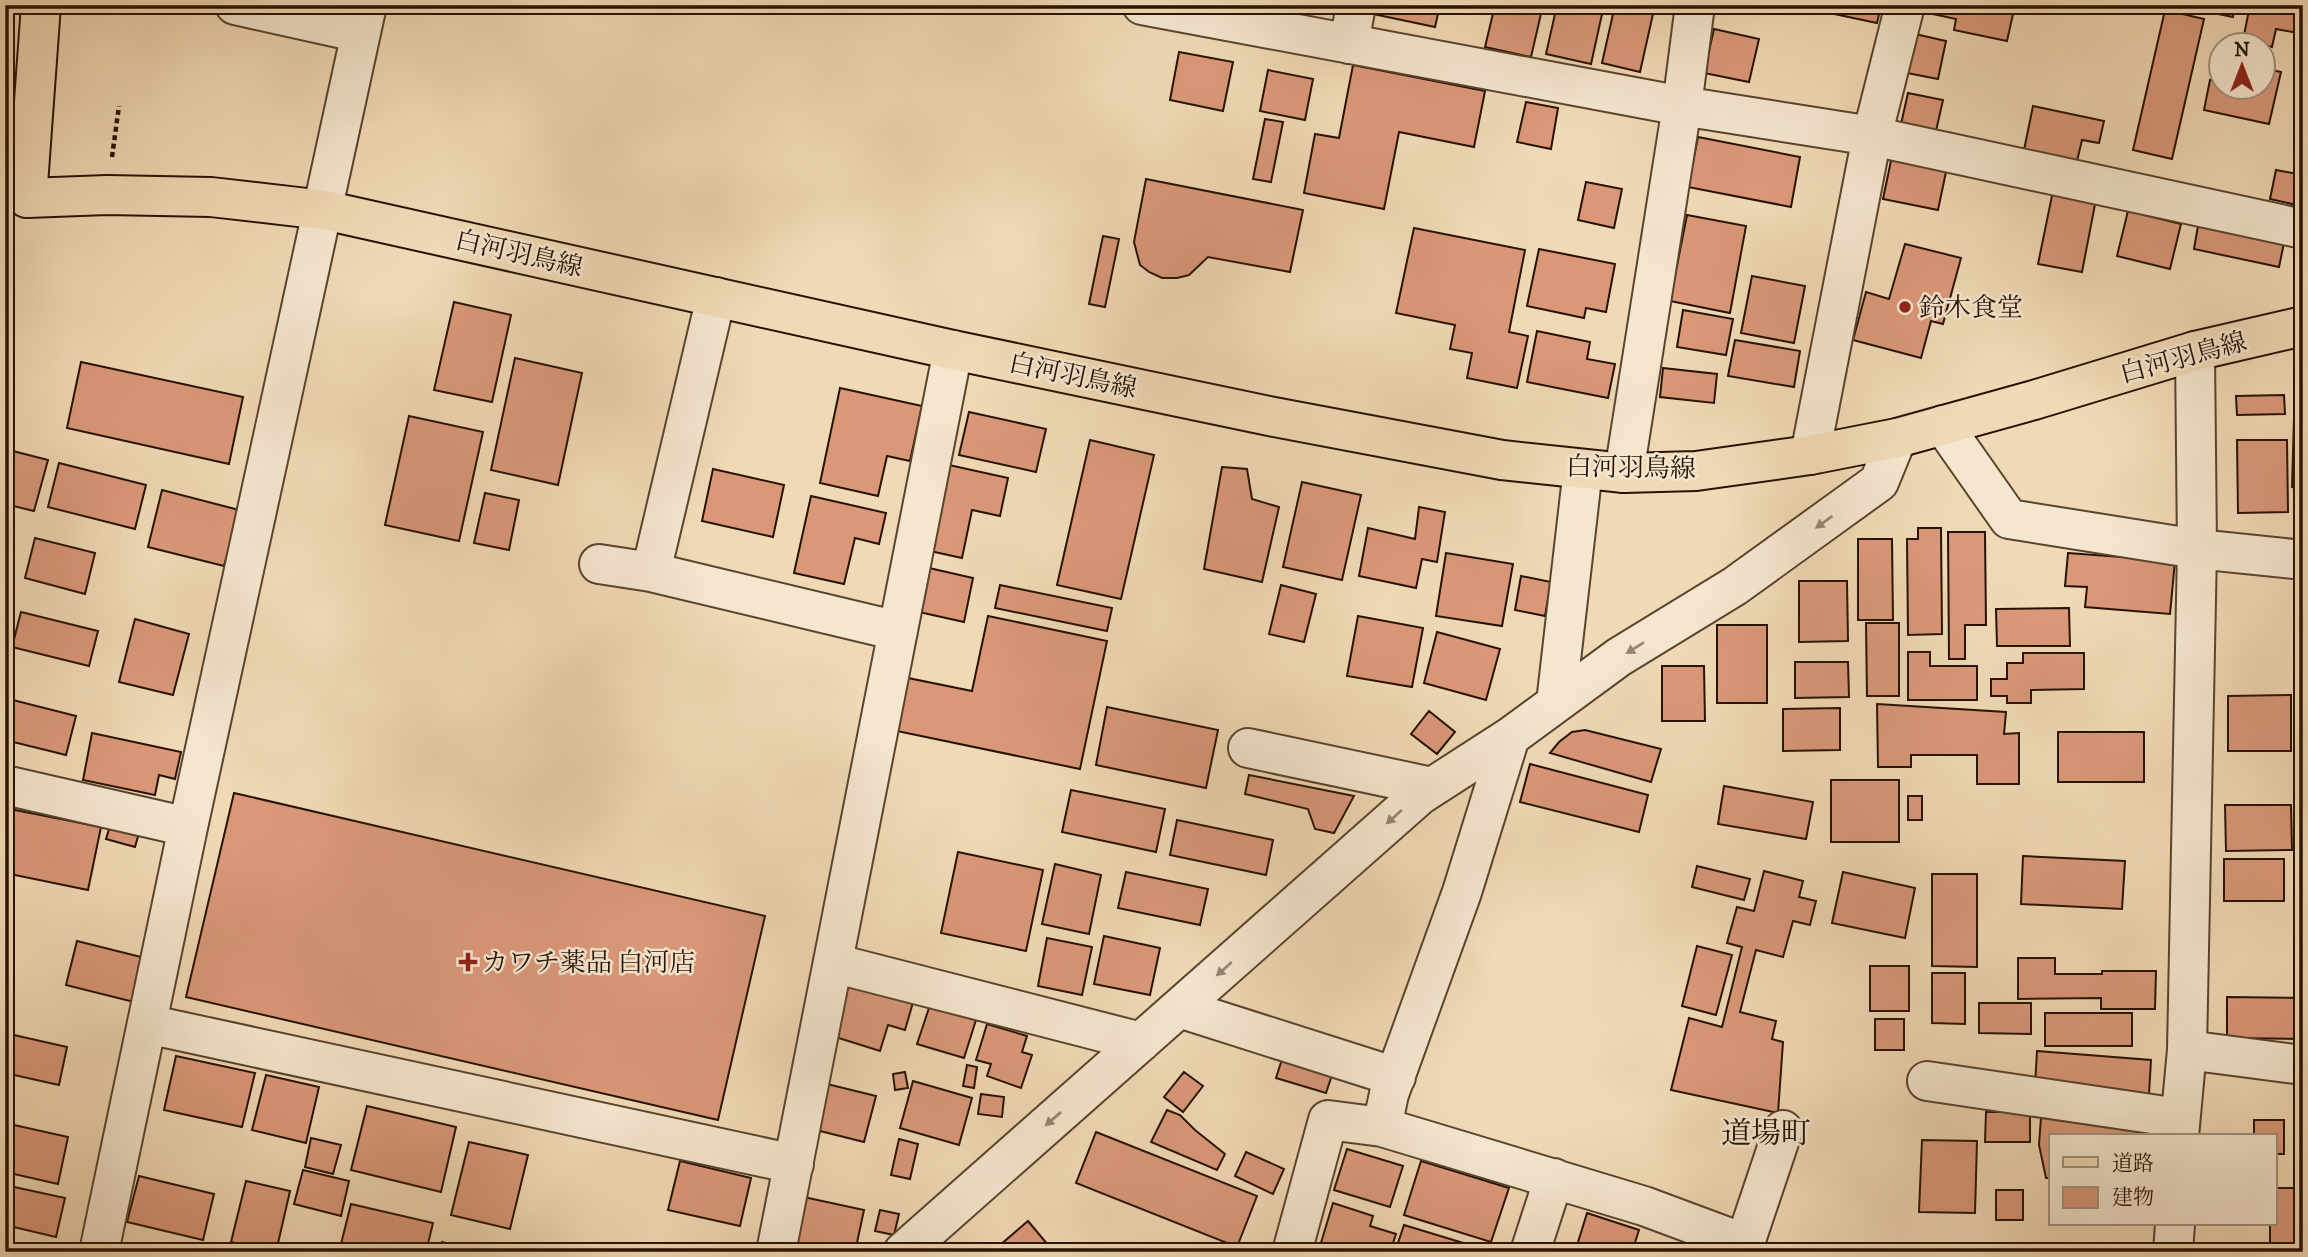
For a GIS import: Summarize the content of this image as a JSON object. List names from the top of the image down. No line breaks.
{"streets":{"main road":["白河羽鳥線"]},"districts":["道場町"],"places":{"other":["鈴木食堂"],"health":["カワチ薬品 白河店"]},"legend":["道路","建物"],"north":"top"}
